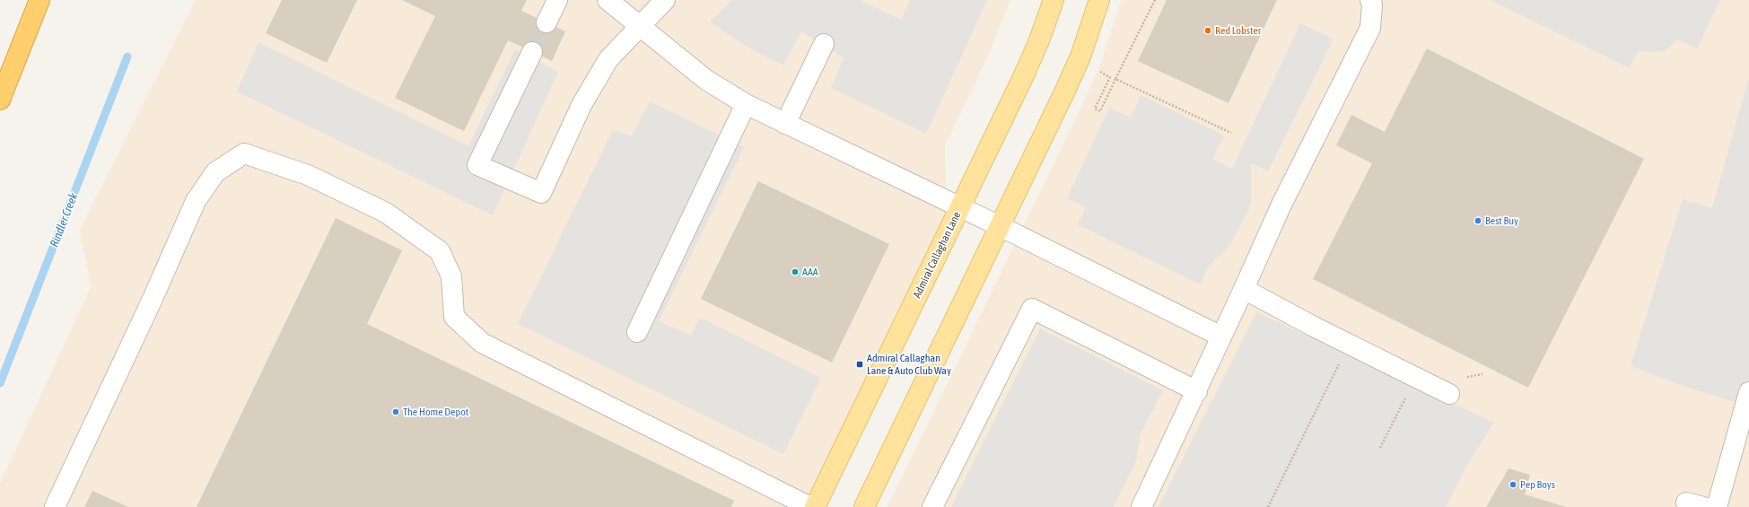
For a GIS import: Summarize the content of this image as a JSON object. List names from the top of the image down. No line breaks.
{"streets":{"main road":["Admiral Callaghan Lane"]},"water":["Rindler Creek"],"places":{"other":["Red Lobster","Best Buy","AAA","The Home Depot","Pep Boys"],"transit":["Admiral Callaghan Lane & Auto Club Way"]}}
